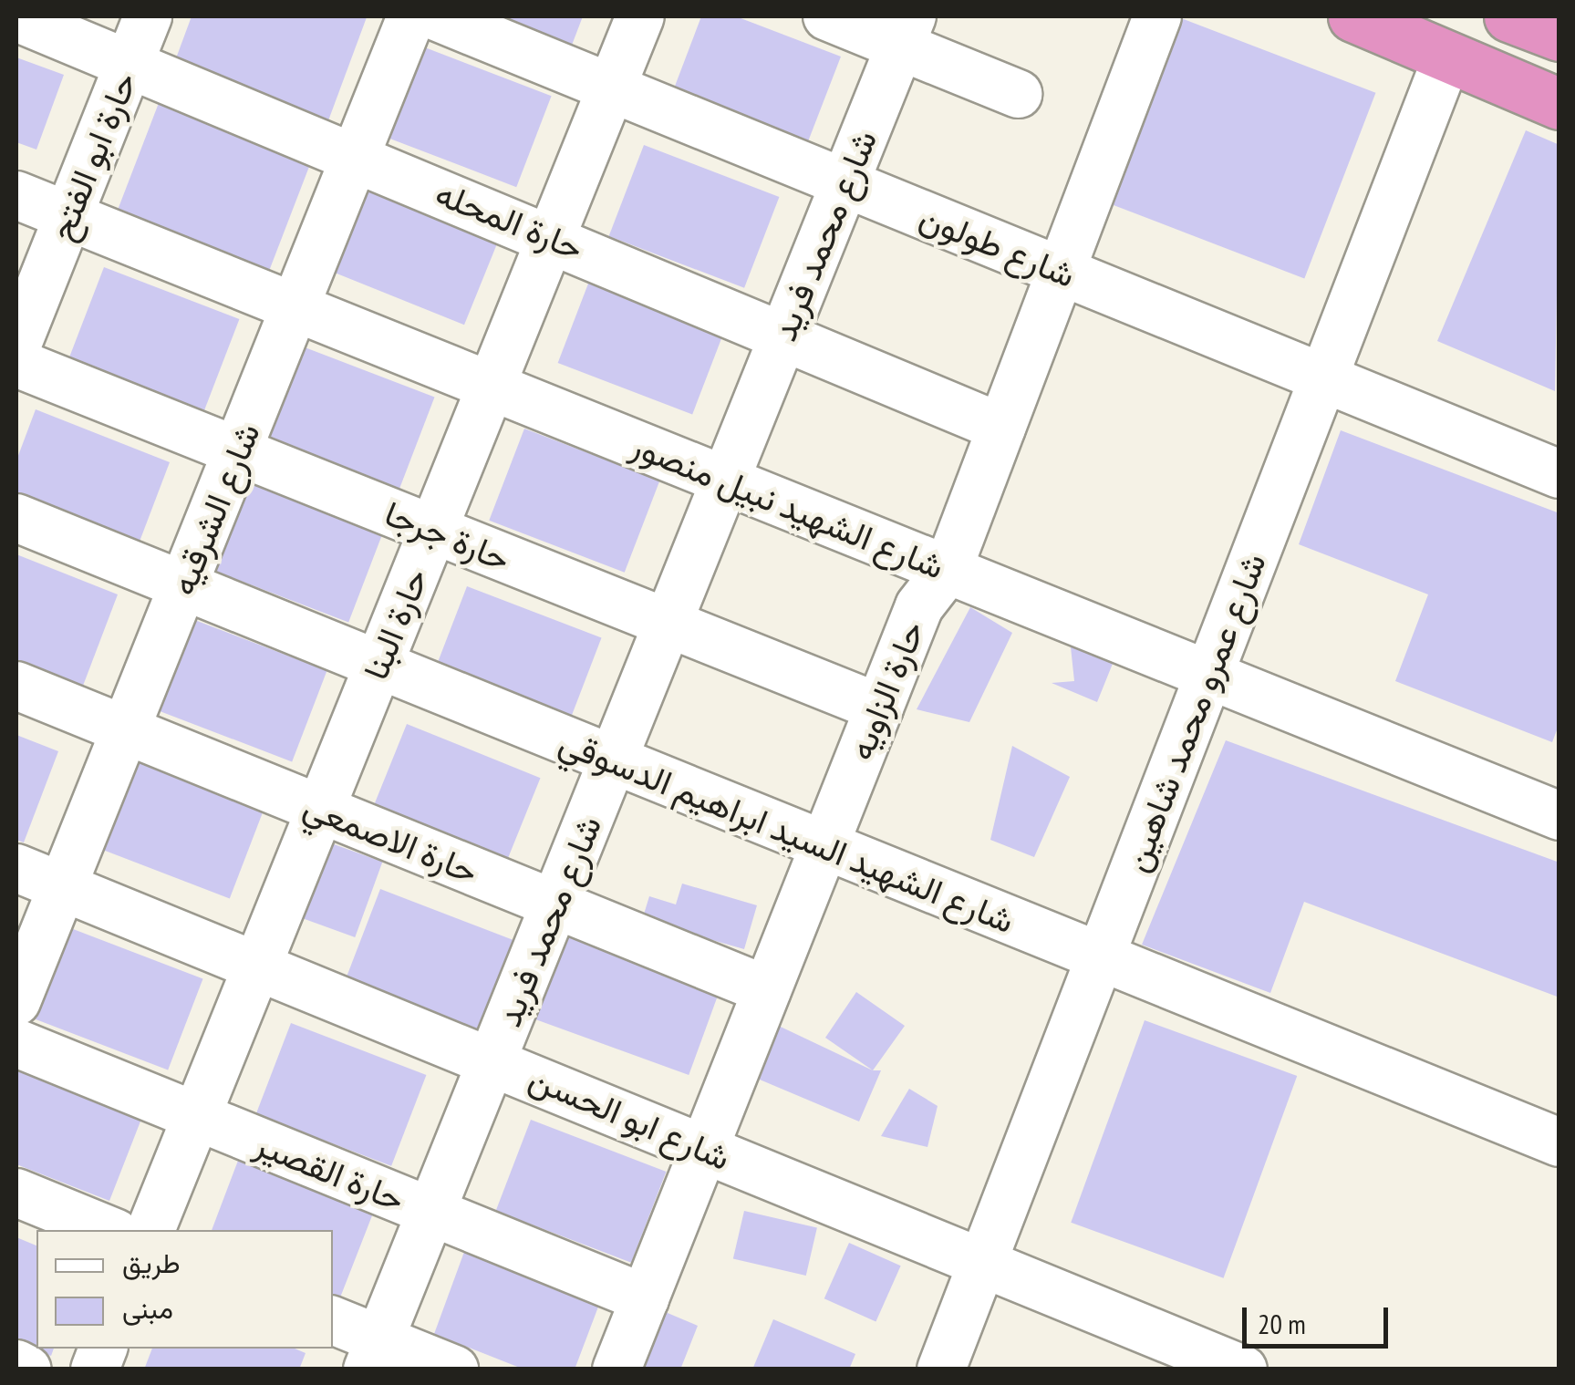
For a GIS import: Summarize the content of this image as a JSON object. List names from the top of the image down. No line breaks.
{"streets":{"street":["حارة ابو الفتح","حارة المحله","شارع محمد فريد","شارع طولون","شارع الشهيد نبيل منصور","شارع الشرقيه","حارة جرجا","حارة البنا","حارة الزاويه","شارع عمرو محمد شاهين","شارع الشهيد السيد ابراهيم الدسوقي","حارة الاصمعي","شارع ابو الحسن","حارة القصير"]},"crossings":[["حارة ابو الفتح","حارة المحله"],["حارة ابو الفتح","شارع الشهيد نبيل منصور"],["حارة المحله","شارع محمد فريد"],["حارة المحله","شارع الشرقيه"],["حارة المحله","حارة البنا"],["حارة المحله","حارة الزاويه"],["شارع محمد فريد","شارع طولون"],["شارع محمد فريد","شارع الشهيد نبيل منصور"],["شارع محمد فريد","حارة جرجا"],["شارع محمد فريد","شارع الشهيد السيد ابراهيم الدسوقي"],["شارع محمد فريد","حارة الاصمعي"],["شارع محمد فريد","شارع ابو الحسن"],["شارع محمد فريد","حارة القصير"],["شارع طولون","حارة البنا"],["شارع طولون","حارة الزاويه"],["شارع طولون","شارع عمرو محمد شاهين"],["شارع الشهيد نبيل منصور","شارع الشرقيه"],["شارع الشهيد نبيل منصور","حارة البنا"],["شارع الشهيد نبيل منصور","حارة الزاويه"],["شارع الشهيد نبيل منصور","شارع عمرو محمد شاهين"],["شارع الشرقيه","حارة جرجا"],["شارع الشرقيه","شارع الشهيد السيد ابراهيم الدسوقي"],["شارع الشرقيه","حارة الاصمعي"],["شارع الشرقيه","شارع ابو الحسن"],["حارة جرجا","حارة البنا"],["حارة جرجا","حارة الزاويه"],["حارة البنا","شارع الشهيد السيد ابراهيم الدسوقي"],["حارة البنا","حارة الاصمعي"],["حارة البنا","شارع ابو الحسن"],["حارة البنا","حارة القصير"],["حارة الزاويه","شارع الشهيد السيد ابراهيم الدسوقي"],["حارة الزاويه","حارة الاصمعي"],["حارة الزاويه","شارع ابو الحسن"],["حارة الزاويه","حارة القصير"],["شارع عمرو محمد شاهين","شارع الشهيد السيد ابراهيم الدسوقي"],["شارع عمرو محمد شاهين","شارع ابو الحسن"]],"legend":["طريق","مبنى"],"scale_bar":"20 m"}
